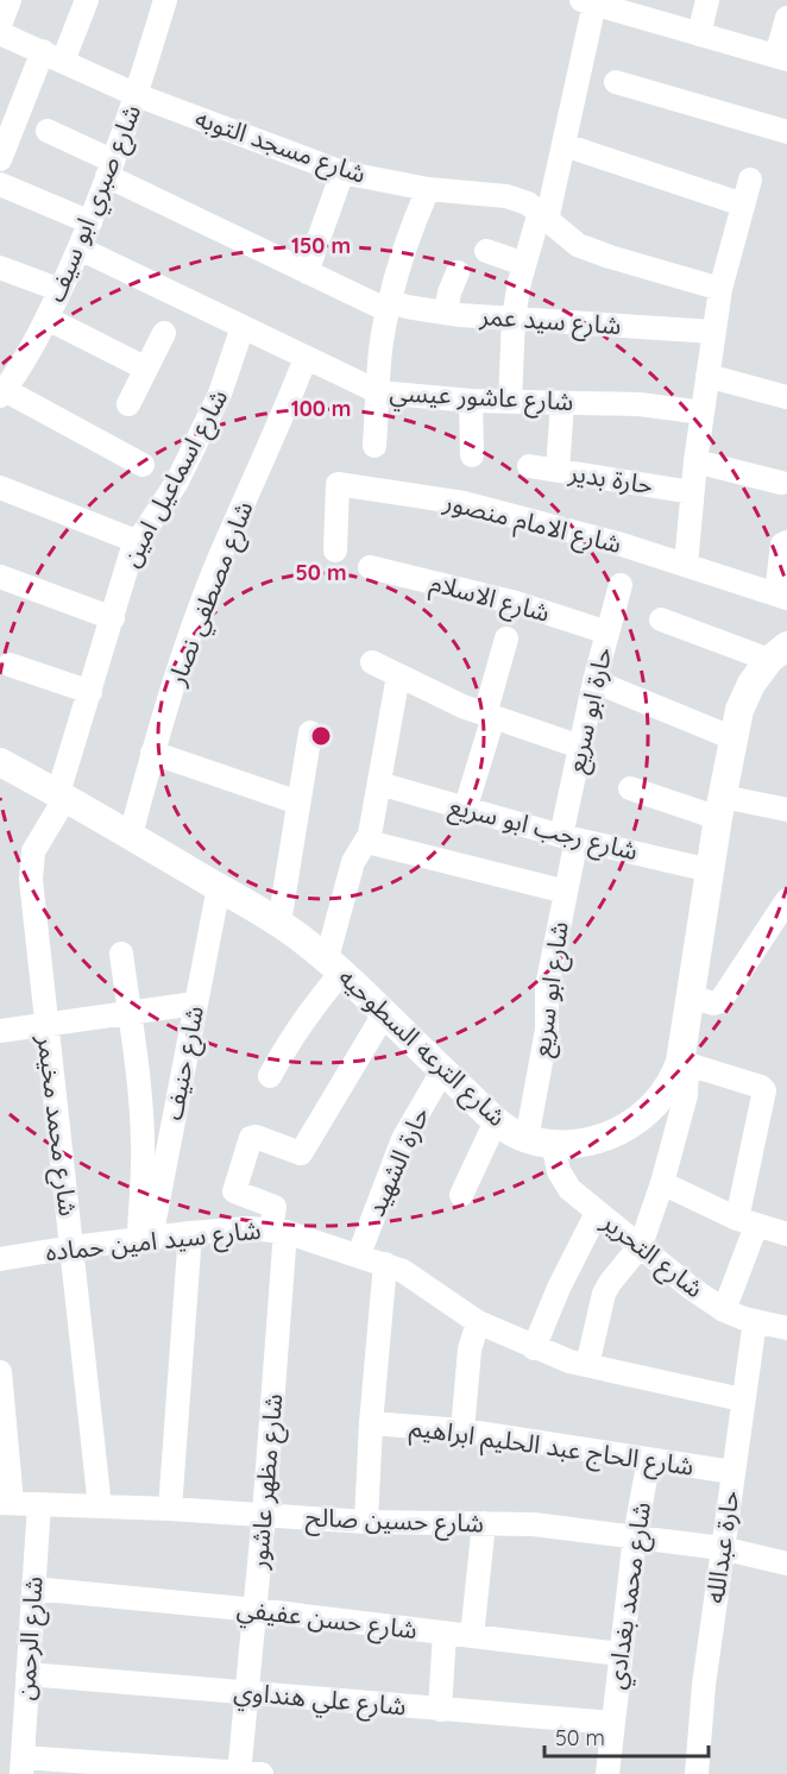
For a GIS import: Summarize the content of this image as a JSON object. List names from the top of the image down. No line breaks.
{"streets":{"street":["شارع مسجد التوبه","شارع صبري ابو سيف","شارع سيد عمر","شارع عاشور عيسي","شارع اسماعيل امين","حارة بدير","شارع الامام منصور","شارع مصطفي نصار","شارع الاسلام","حارة ابو سريع","شارع رجب ابو سريع","شارع ابو سريع","شارع الترعه السطوحيه","شارع حنيف","شارع محمد مخيمر","حارة الشهيد","شارع سيد امين حماده","شارع التحرير","شارع الحاج عبد الحليم ابراهيم","شارع مظهر عاشور","شارع حسين صالح","حارة عبدالله","شارع محمد بغدادي","شارع حسن عفيفي","شارع الرحمن","شارع علي هنداوي"]},"crossings":[["شارع مسجد التوبه","شارع صبري ابو سيف"],["شارع صبري ابو سيف","شارع سيد عمر"],["شارع صبري ابو سيف","شارع عاشور عيسي"],["شارع عاشور عيسي","شارع اسماعيل امين"],["شارع عاشور عيسي","شارع مصطفي نصار"],["شارع اسماعيل امين","شارع الترعه السطوحيه"],["شارع اسماعيل امين","شارع محمد مخيمر"],["شارع مصطفي نصار","شارع الترعه السطوحيه"],["شارع الاسلام","حارة ابو سريع"],["حارة ابو سريع","شارع رجب ابو سريع"],["حارة ابو سريع","شارع ابو سريع"],["شارع رجب ابو سريع","شارع ابو سريع"],["شارع ابو سريع","شارع الترعه السطوحيه"],["شارع ابو سريع","شارع التحرير"],["شارع الترعه السطوحيه","شارع حنيف"],["شارع الترعه السطوحيه","شارع محمد مخيمر"],["شارع الترعه السطوحيه","حارة الشهيد"],["شارع الترعه السطوحيه","شارع التحرير"],["شارع حنيف","شارع سيد امين حماده"],["شارع محمد مخيمر","شارع سيد امين حماده"],["شارع محمد مخيمر","شارع حسين صالح"],["حارة الشهيد","شارع سيد امين حماده"],["شارع سيد امين حماده","شارع مظهر عاشور"],["شارع سيد امين حماده","حارة عبدالله"],["شارع التحرير","حارة عبدالله"],["شارع الحاج عبد الحليم ابراهيم","حارة عبدالله"],["شارع الحاج عبد الحليم ابراهيم","شارع محمد بغدادي"],["شارع مظهر عاشور","شارع حسين صالح"],["شارع مظهر عاشور","شارع حسن عفيفي"],["شارع مظهر عاشور","شارع علي هنداوي"],["شارع حسين صالح","حارة عبدالله"],["شارع حسين صالح","شارع محمد بغدادي"],["شارع حسين صالح","شارع الرحمن"],["شارع محمد بغدادي","شارع حسن عفيفي"],["شارع محمد بغدادي","شارع علي هنداوي"],["شارع حسن عفيفي","شارع الرحمن"],["شارع الرحمن","شارع علي هنداوي"]],"scale_bar":"50 m","rings":["150 m","100 m","50 m"]}
